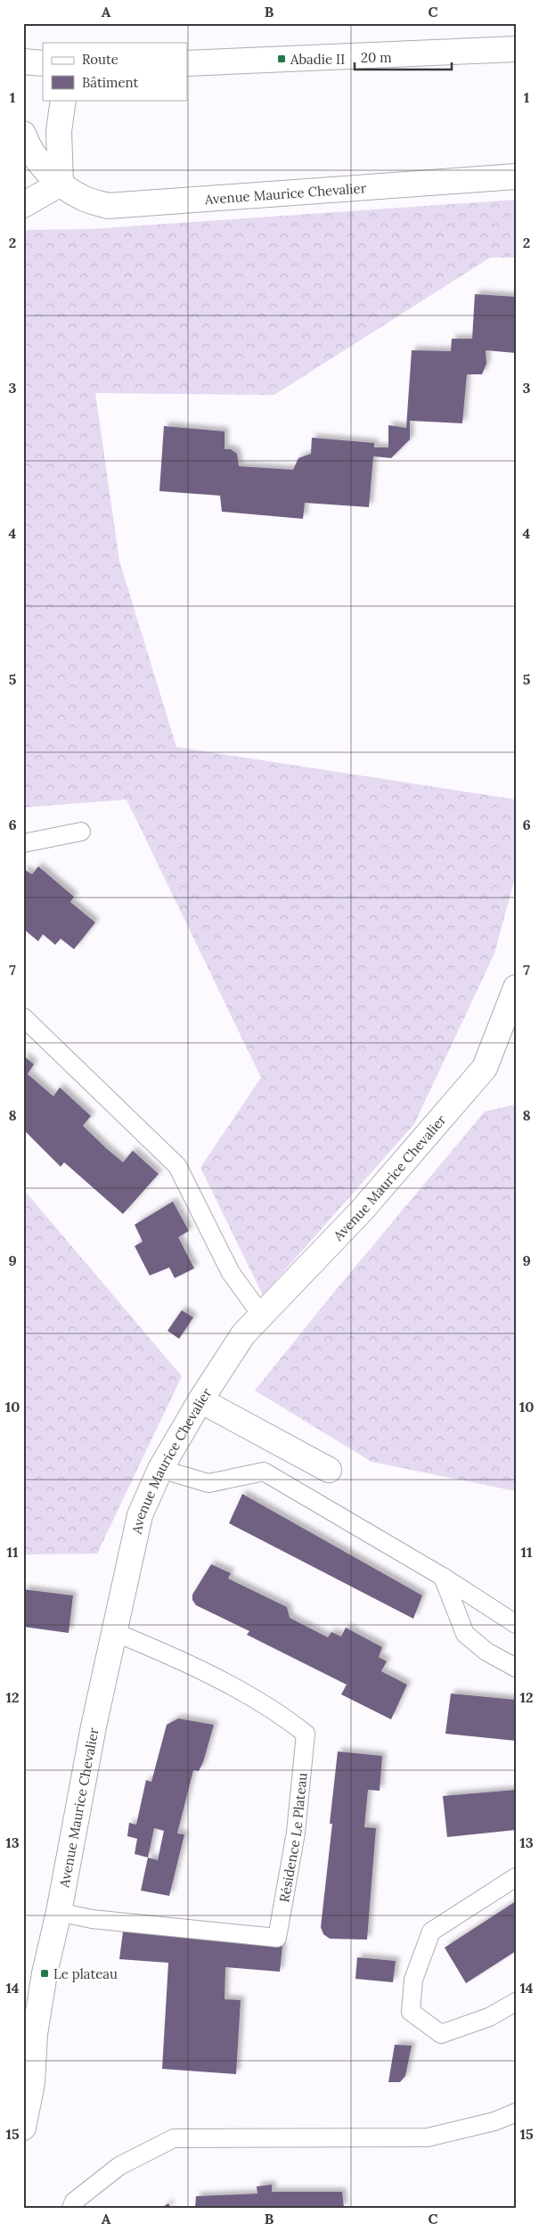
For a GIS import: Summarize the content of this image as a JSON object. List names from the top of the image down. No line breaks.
{"streets":{"street":["Avenue Maurice Chevalier"],"lane":["Résidence Le Plateau"]},"crossings":[["Avenue Maurice Chevalier","Résidence Le Plateau"]],"places":{"transit":["Abadie II","Le plateau"]},"legend":["Route","Bâtiment"],"scale_bar":"20 m","grid":{"columns":["A","B","C"],"rows":["1","2","3","4","5","6","7","8","9","10","11","12","13","14","15"]}}
